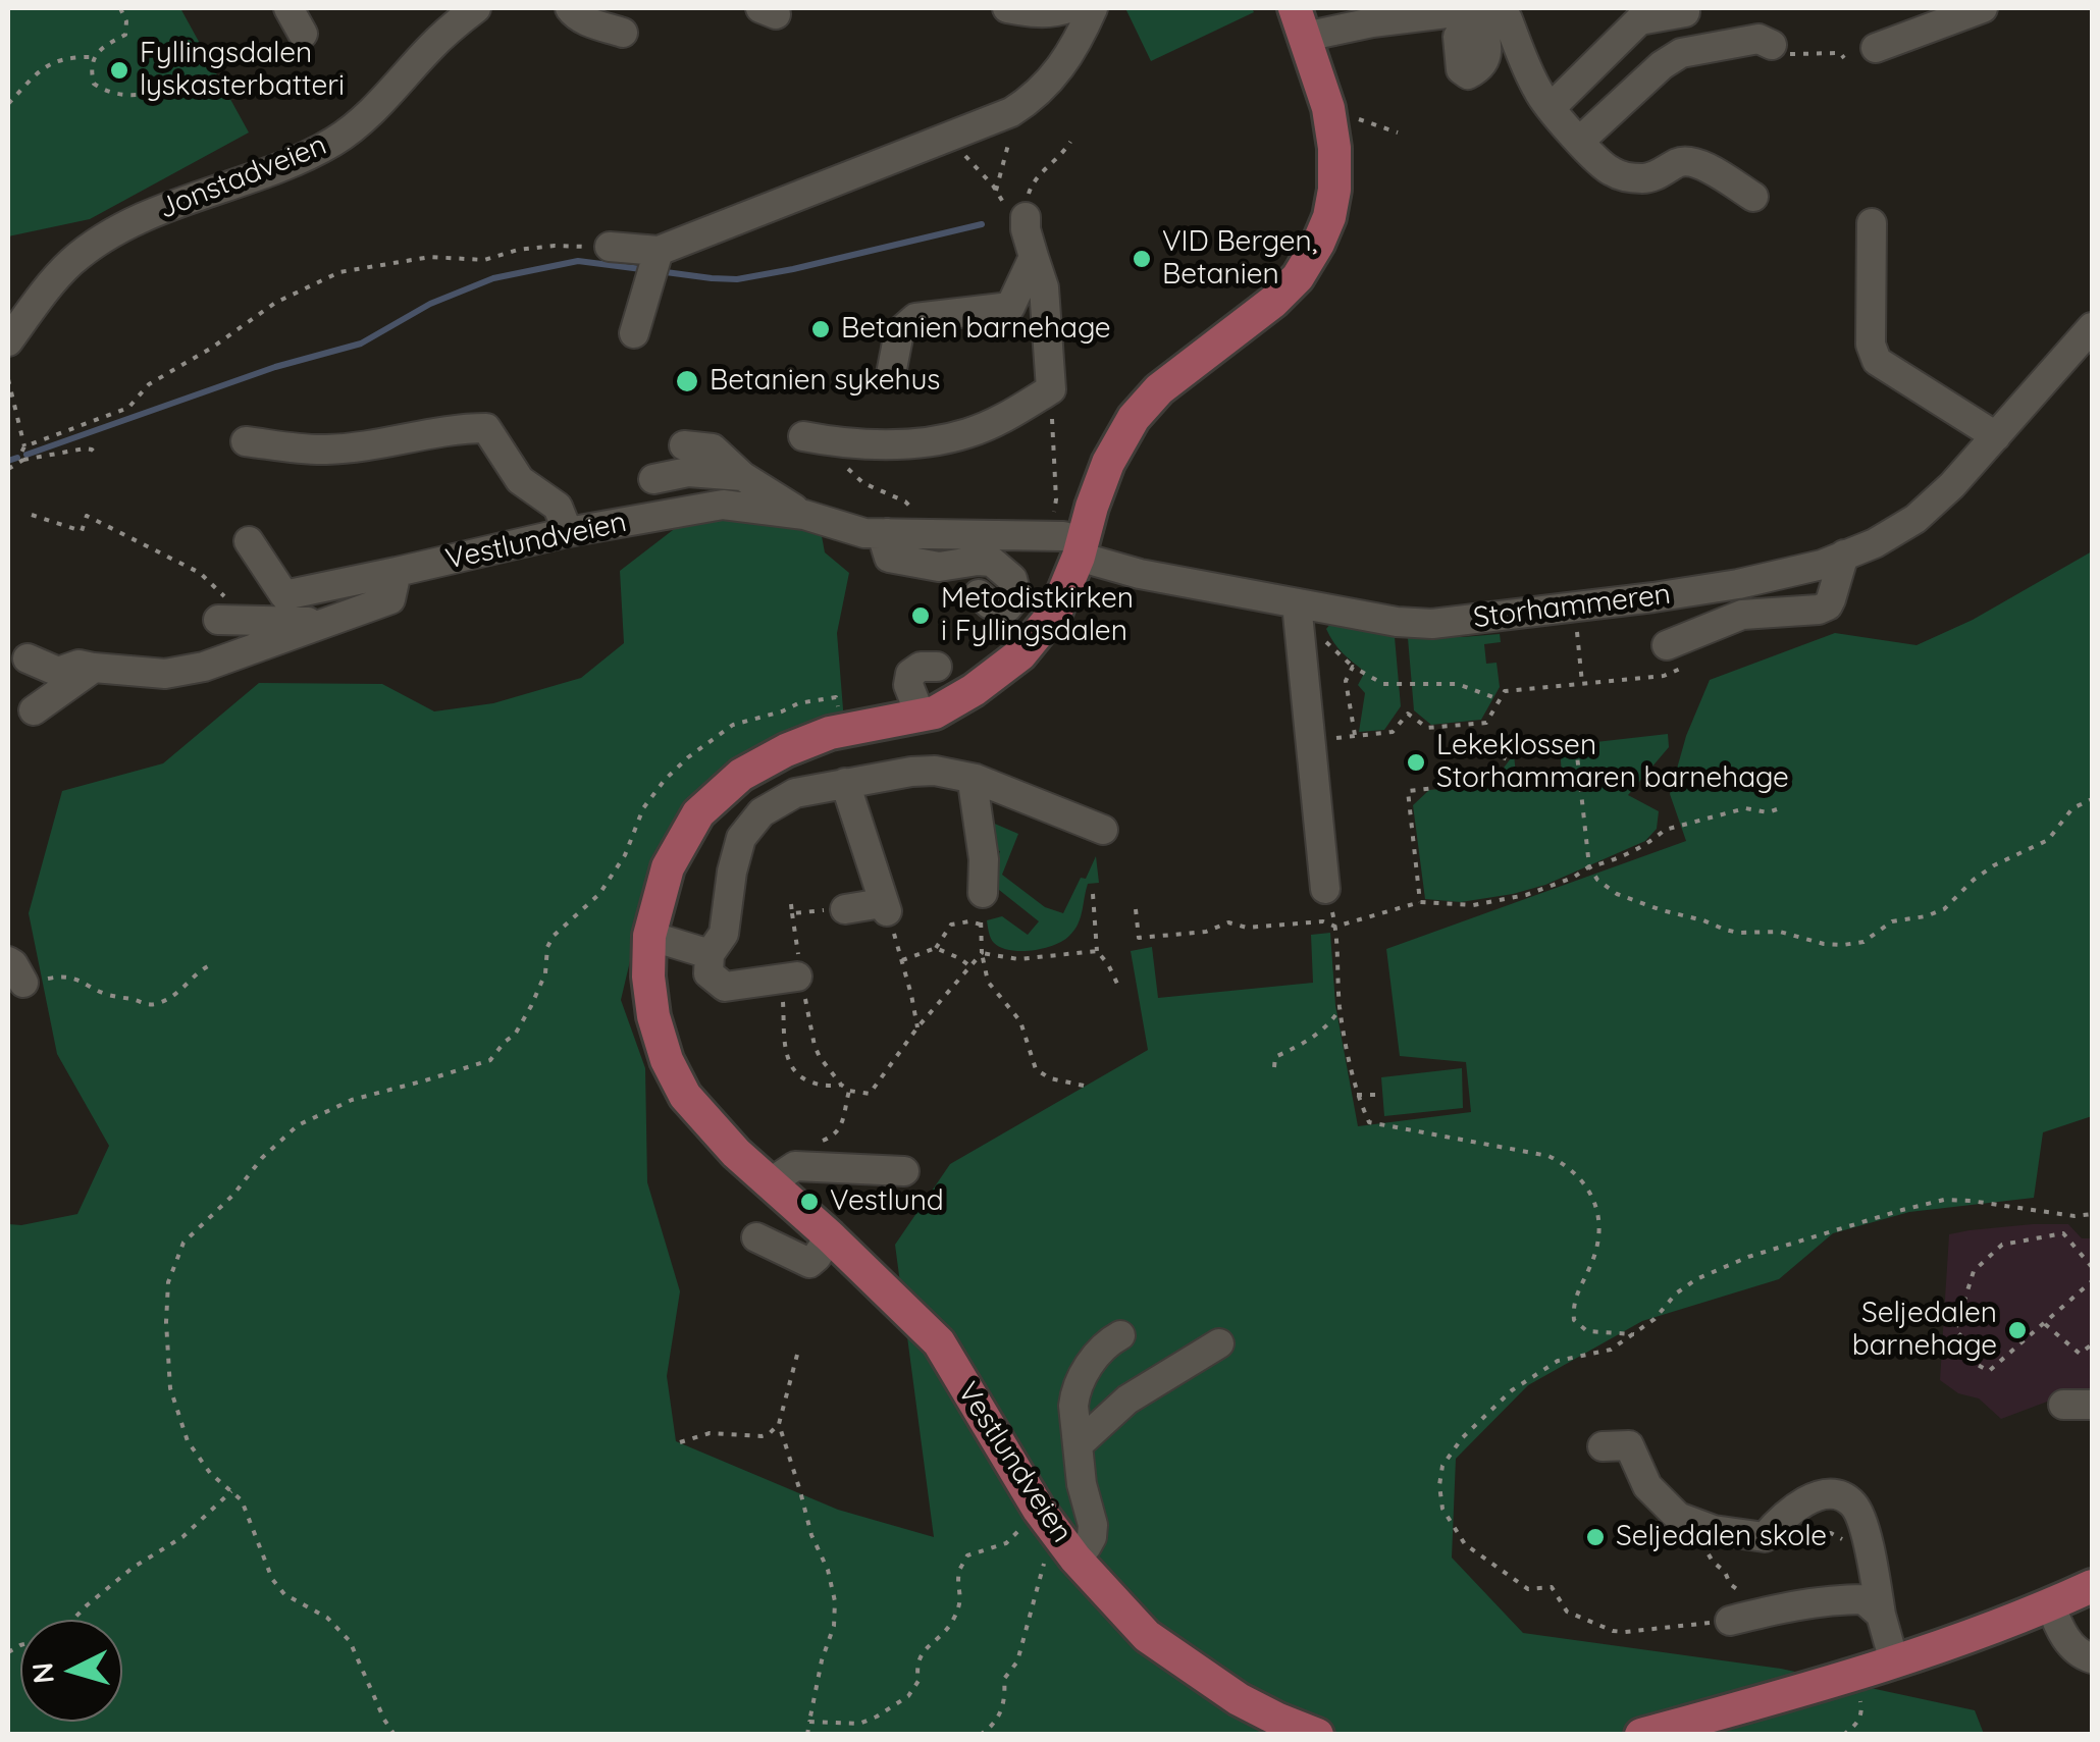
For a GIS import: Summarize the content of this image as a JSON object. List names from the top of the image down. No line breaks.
{"streets":{"main road":["Vestlundveien"],"street":["Jonstadveien","Storhammeren"]},"crossings":[["Vestlundveien","Storhammeren"]],"places":["Fyllingsdalen lyskasterbatteri","VID Bergen, Betanien","Betanien barnehage","Betanien sykehus","Metodistkirken i Fyllingsdalen","Lekeklossen Storhammaren barnehage","Vestlund","Seljedalen barnehage","Seljedalen skole"],"north":"left"}
